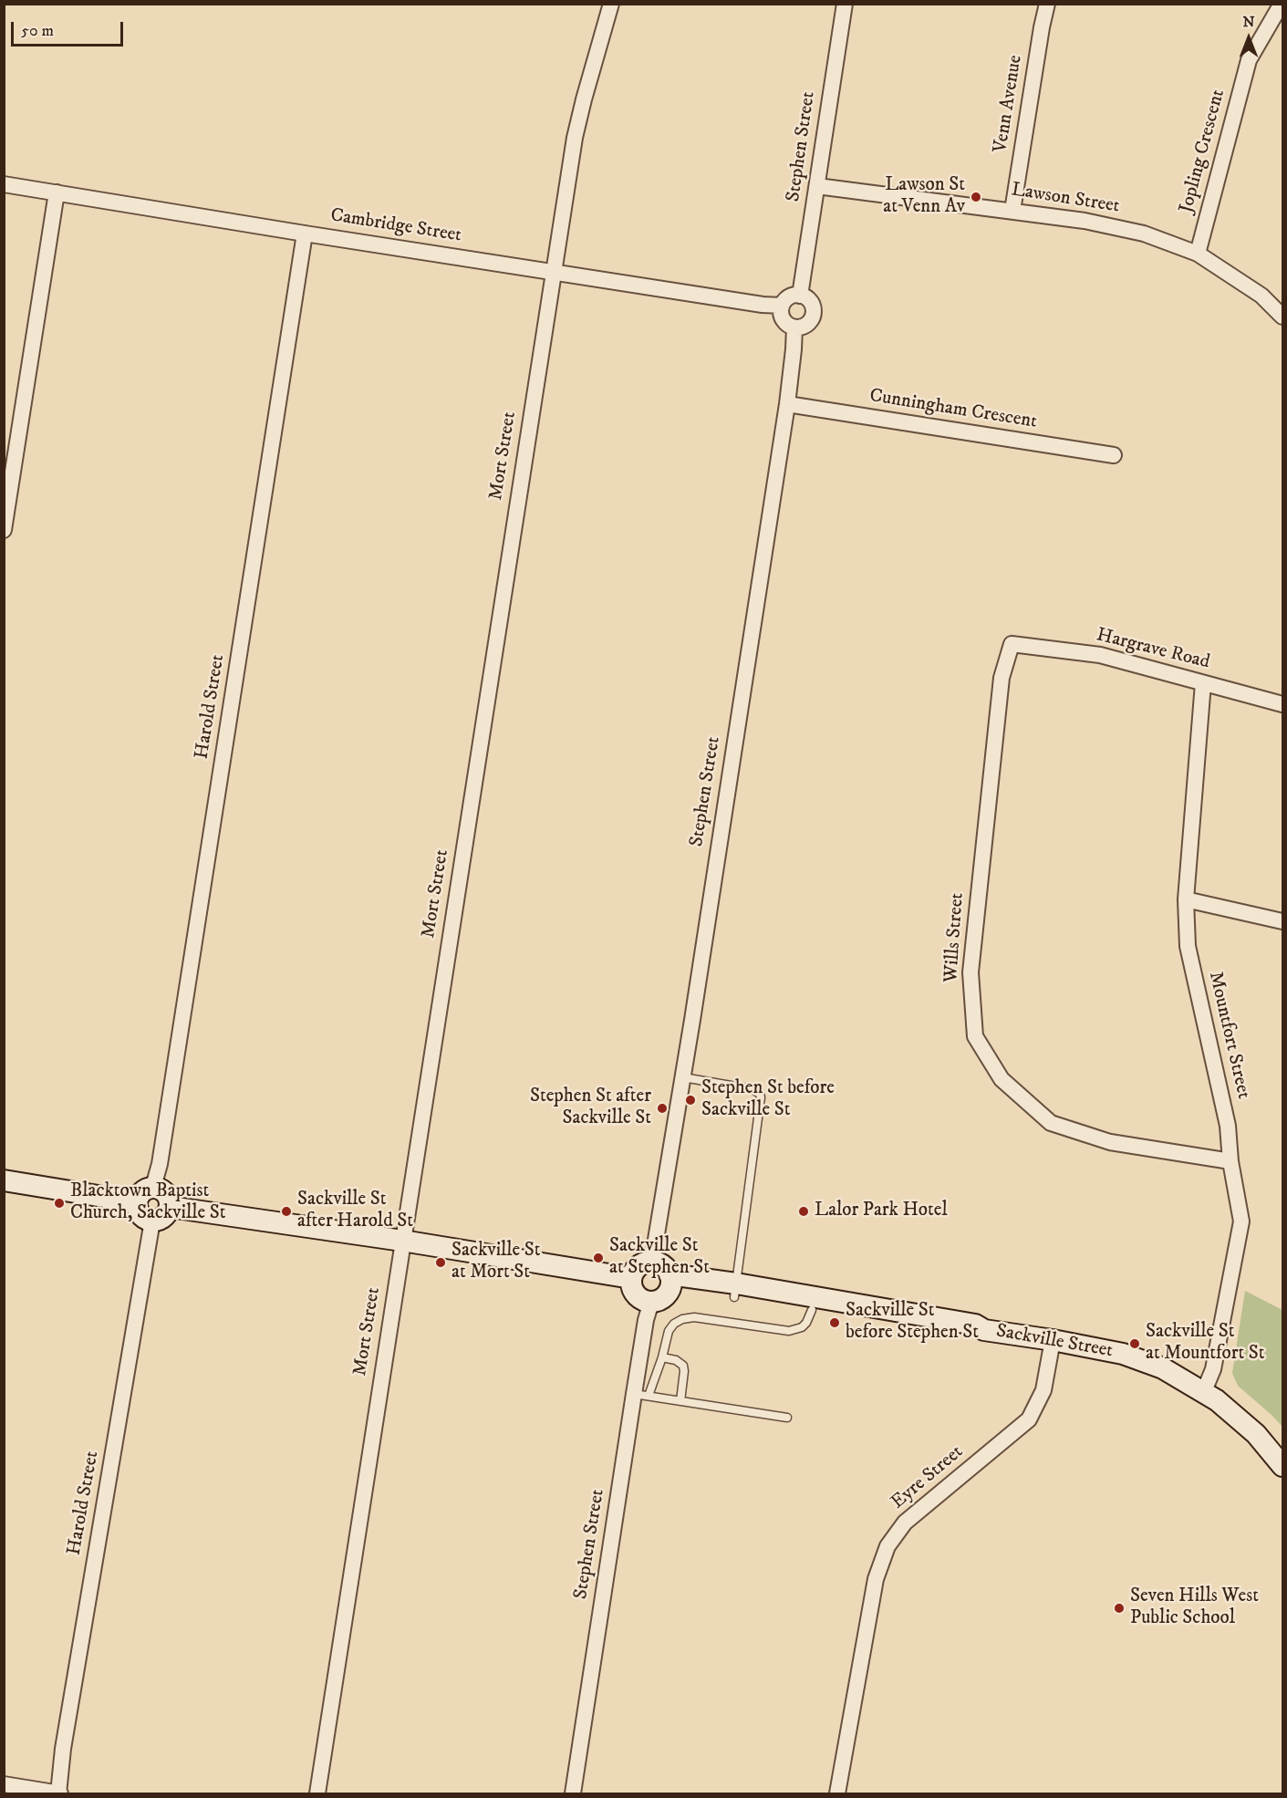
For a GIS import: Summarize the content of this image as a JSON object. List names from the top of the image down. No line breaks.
{"streets":{"street":["Venn Avenue","Stephen Street","Jopling Crescent","Lawson Street","Cambridge Street","Cunningham Crescent","Mort Street","Hargrave Road","Harold Street","Wills Street","Mountfort Street","Sackville Street","Eyre Street"]},"crossings":[["Venn Avenue","Lawson Street"],["Stephen Street","Lawson Street"],["Stephen Street","Cambridge Street"],["Stephen Street","Cunningham Crescent"],["Stephen Street","Sackville Street"],["Jopling Crescent","Lawson Street"],["Cambridge Street","Mort Street"],["Cambridge Street","Harold Street"],["Hargrave Road","Wills Street"],["Hargrave Road","Mountfort Street"],["Wills Street","Mountfort Street"],["Mountfort Street","Sackville Street"],["Sackville Street","Eyre Street"]],"places":["Lawson St at Venn Av","Stephen St before Sackville St","Stephen St after Sackville St","Blacktown Baptist Church, Sackville St","Sackville St after Harold St","Lalor Park Hotel","Sackville St at Stephen St","Sackville St at Mort St","Sackville St before Stephen St","Sackville St at Mountfort St","Seven Hills West Public School"],"scale_bar":"50 m","north":"top"}
